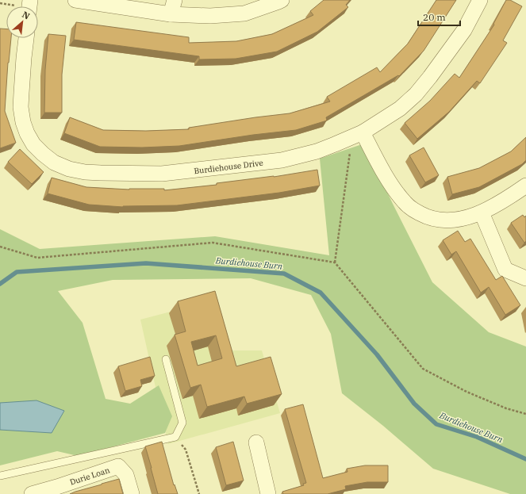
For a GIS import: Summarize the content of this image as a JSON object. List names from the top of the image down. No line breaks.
{"streets":{"street":["Burdiehouse Drive","Durie Loan"]},"water":["Burdiehouse Burn"],"scale_bar":"20 m","north":"top right"}
